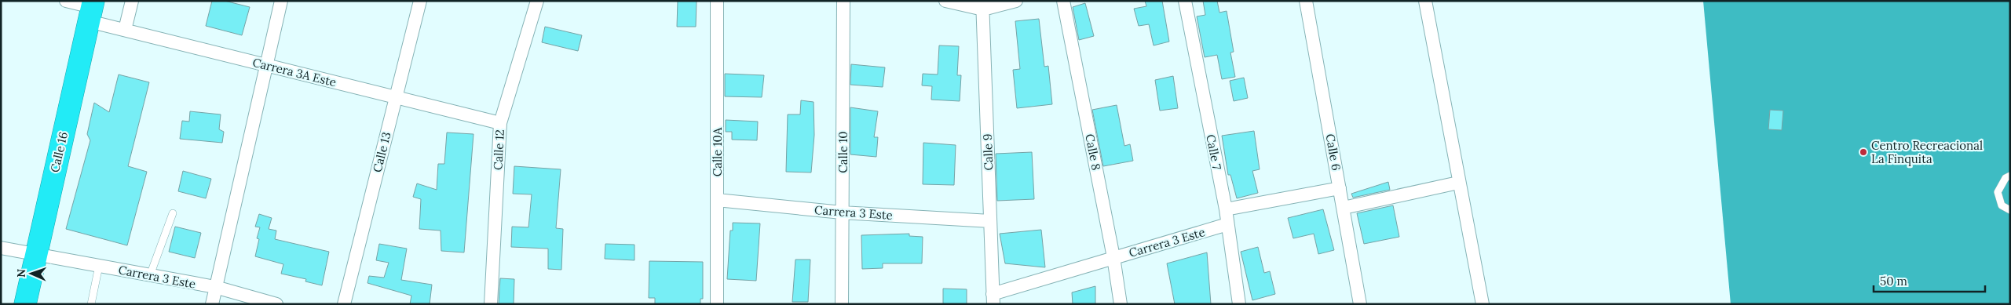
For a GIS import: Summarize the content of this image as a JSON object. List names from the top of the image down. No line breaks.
{"streets":{"highway":["Calle 16"],"street":["Carrera 3A Este","Calle 12","Calle 13","Calle 10A","Calle 10","Calle 9","Calle 8","Calle 7","Calle 6","Carrera 3 Este"]},"crossings":[["Carrera 3A Este","Calle 12"],["Carrera 3A Este","Calle 16"],["Carrera 3A Este","Calle 13"],["Calle 16","Carrera 3 Este"],["Calle 10A","Carrera 3 Este"],["Calle 10","Carrera 3 Este"],["Calle 9","Carrera 3 Este"],["Calle 8","Carrera 3 Este"],["Calle 7","Carrera 3 Este"]],"places":["Centro Recreacional La Finquita"],"scale_bar":"50 m","north":"left"}
